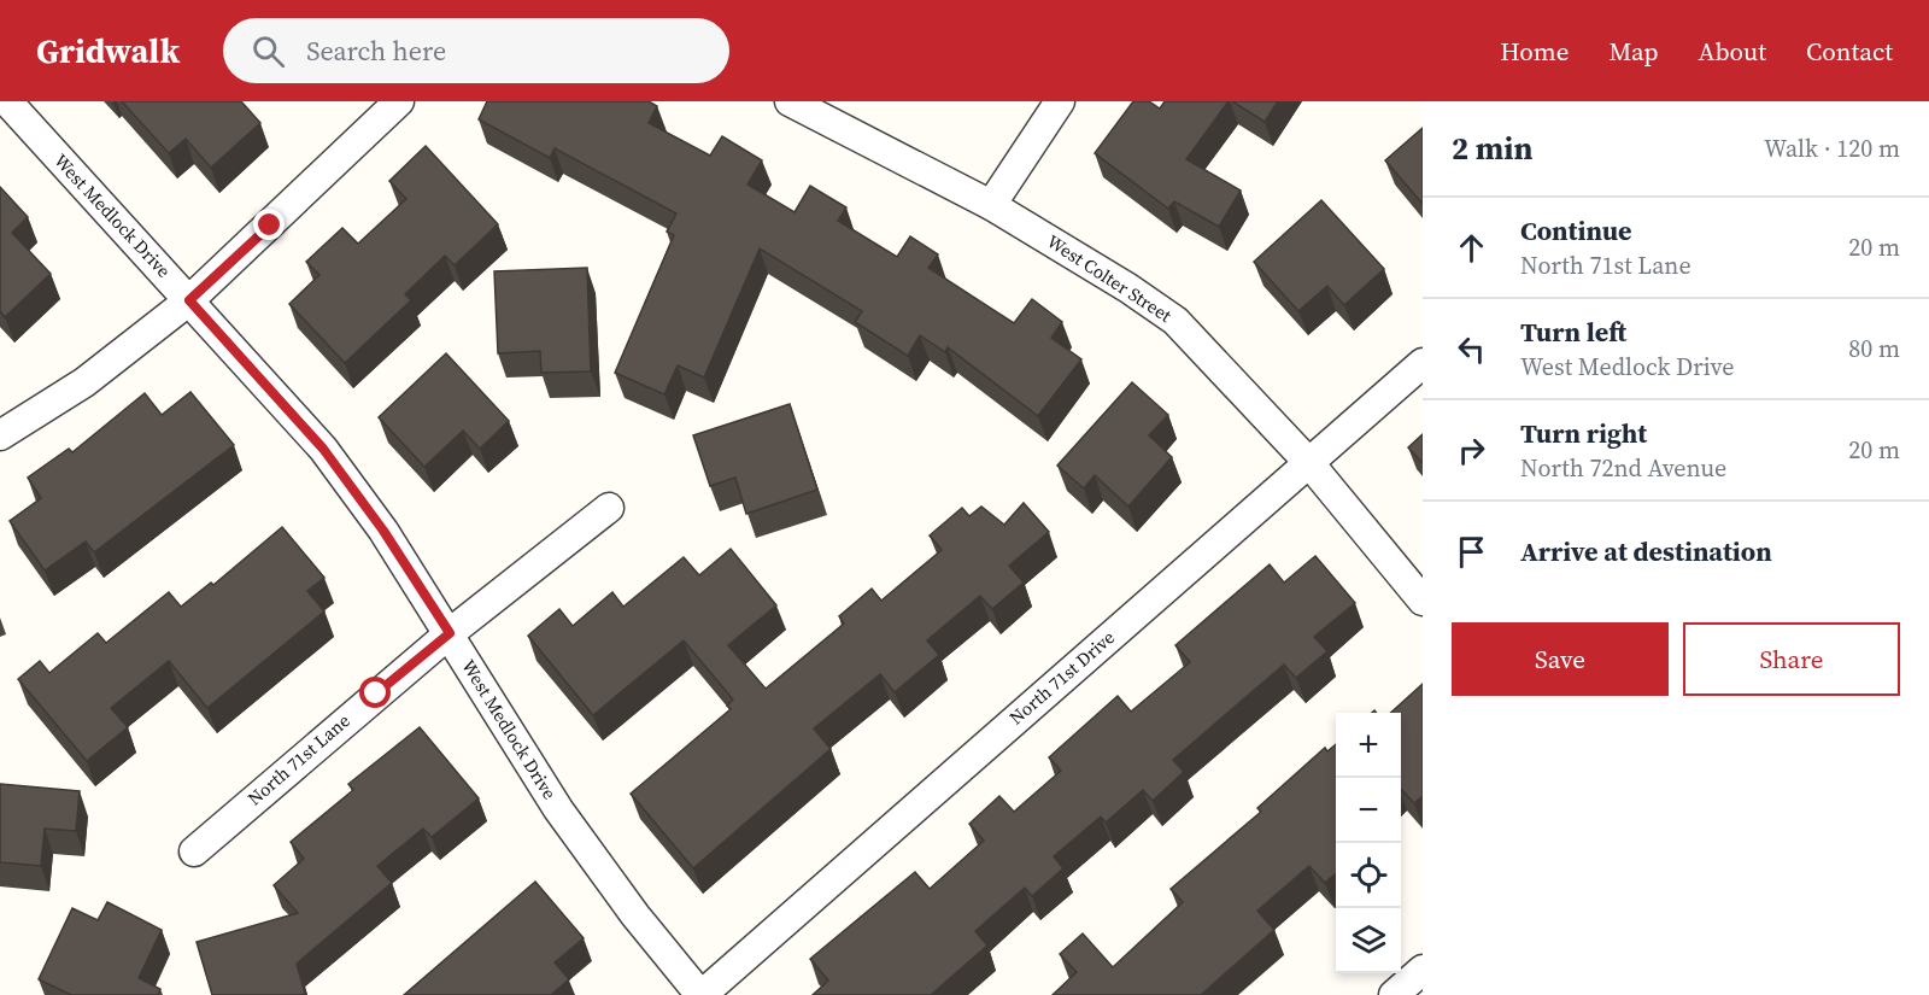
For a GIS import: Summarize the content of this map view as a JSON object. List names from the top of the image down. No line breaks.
{"streets":{"street":["West Medlock Drive","West Colter Street","North 71st Drive","North 71st Lane"]},"crossings":[["West Medlock Drive","North 71st Drive"],["West Medlock Drive","North 71st Lane"],["West Colter Street","North 71st Drive"]],"page":{"header":"Gridwalk","search":"Search here","nav":["Home","Map","About","Contact"],"heading":["2 min","Walk · 120 m"],"list":[["Continue","North 71st Lane","20 m"],["Turn left","West Medlock Drive","80 m"],["Turn right","North 72nd Avenue","20 m"],"Arrive at destination"],"buttons":["Save","Share"],"map_buttons":["+","−"]}}
